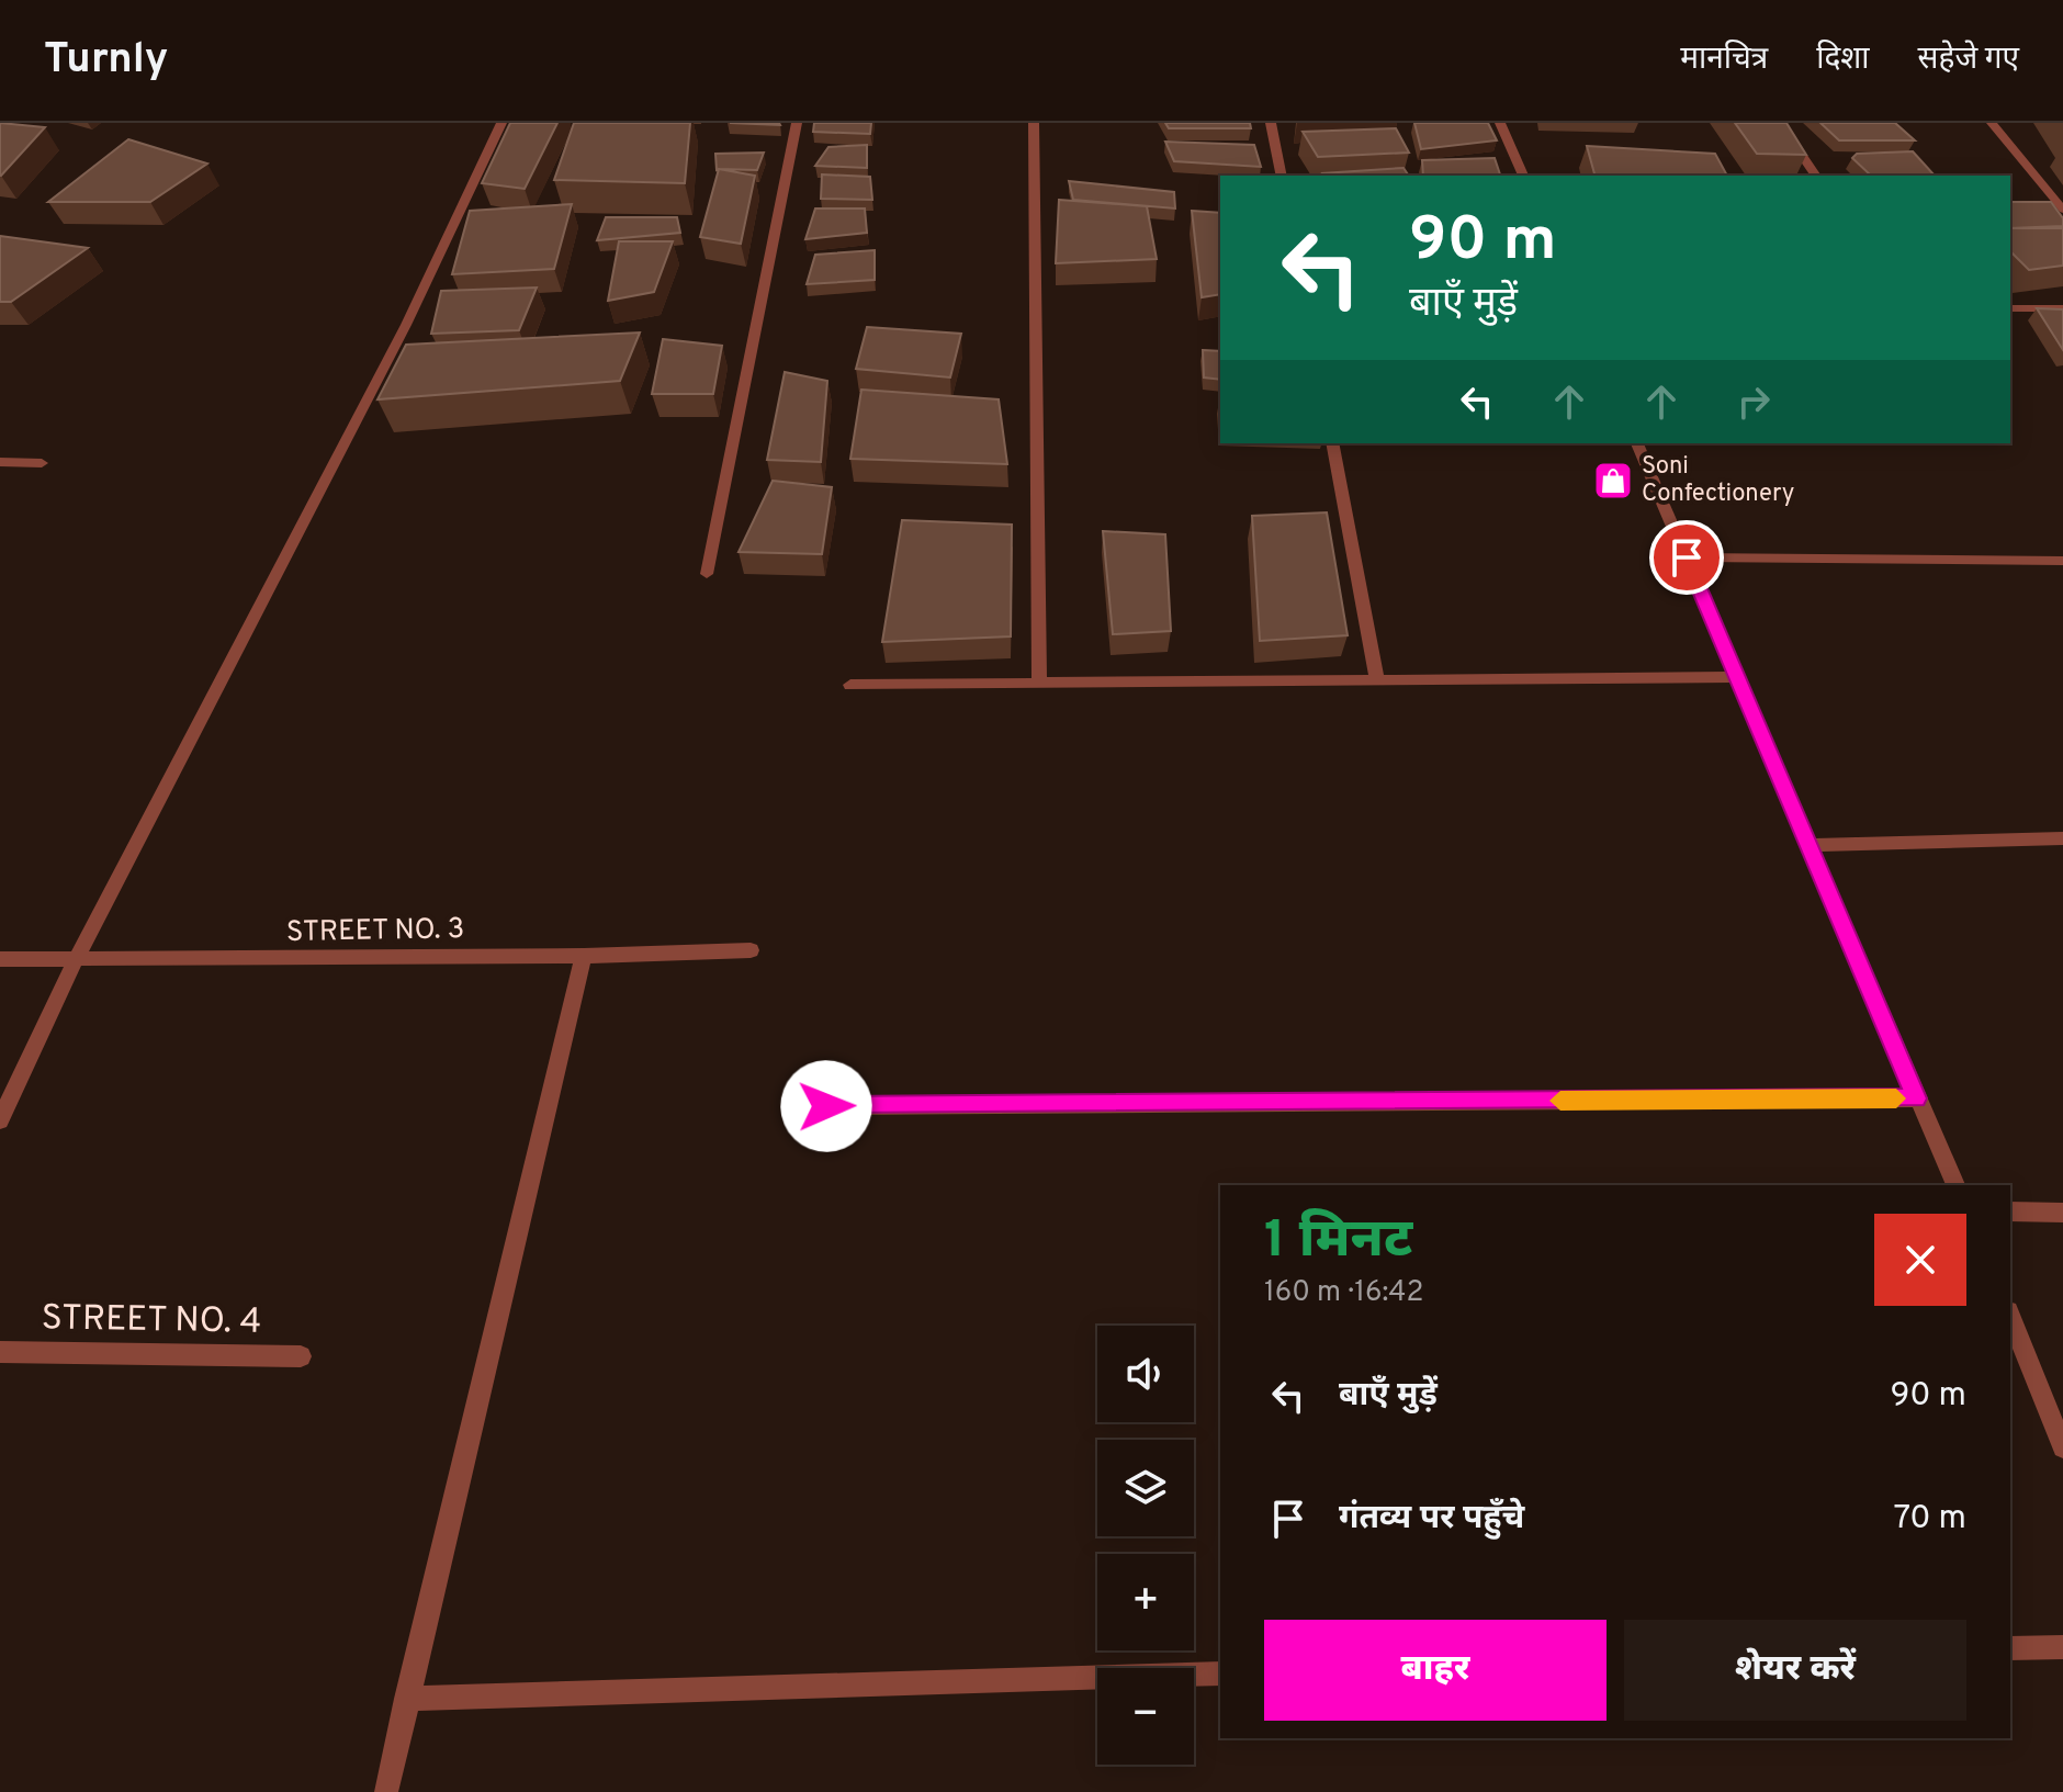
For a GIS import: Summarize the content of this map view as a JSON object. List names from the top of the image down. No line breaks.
{"streets":{"street":["STREET NO. 3","STREET NO. 4"]},"places":{"shop":["Soni Confectionery"]},"page":{"header":"Turnly","nav":["मानचित्र","दिशा","सहेजे गए"],"turn":["90 m","बाएँ मुड़ें"],"heading":["1 मिनट","160 m · 16:42"],"map_buttons":["+","−"],"list":[{"name":"बाएँ मुड़ें","value":"90 m"},{"name":"गंतव्य पर पहुँचे","value":"70 m"}],"buttons":["बाहर","शेयर करें"]}}
